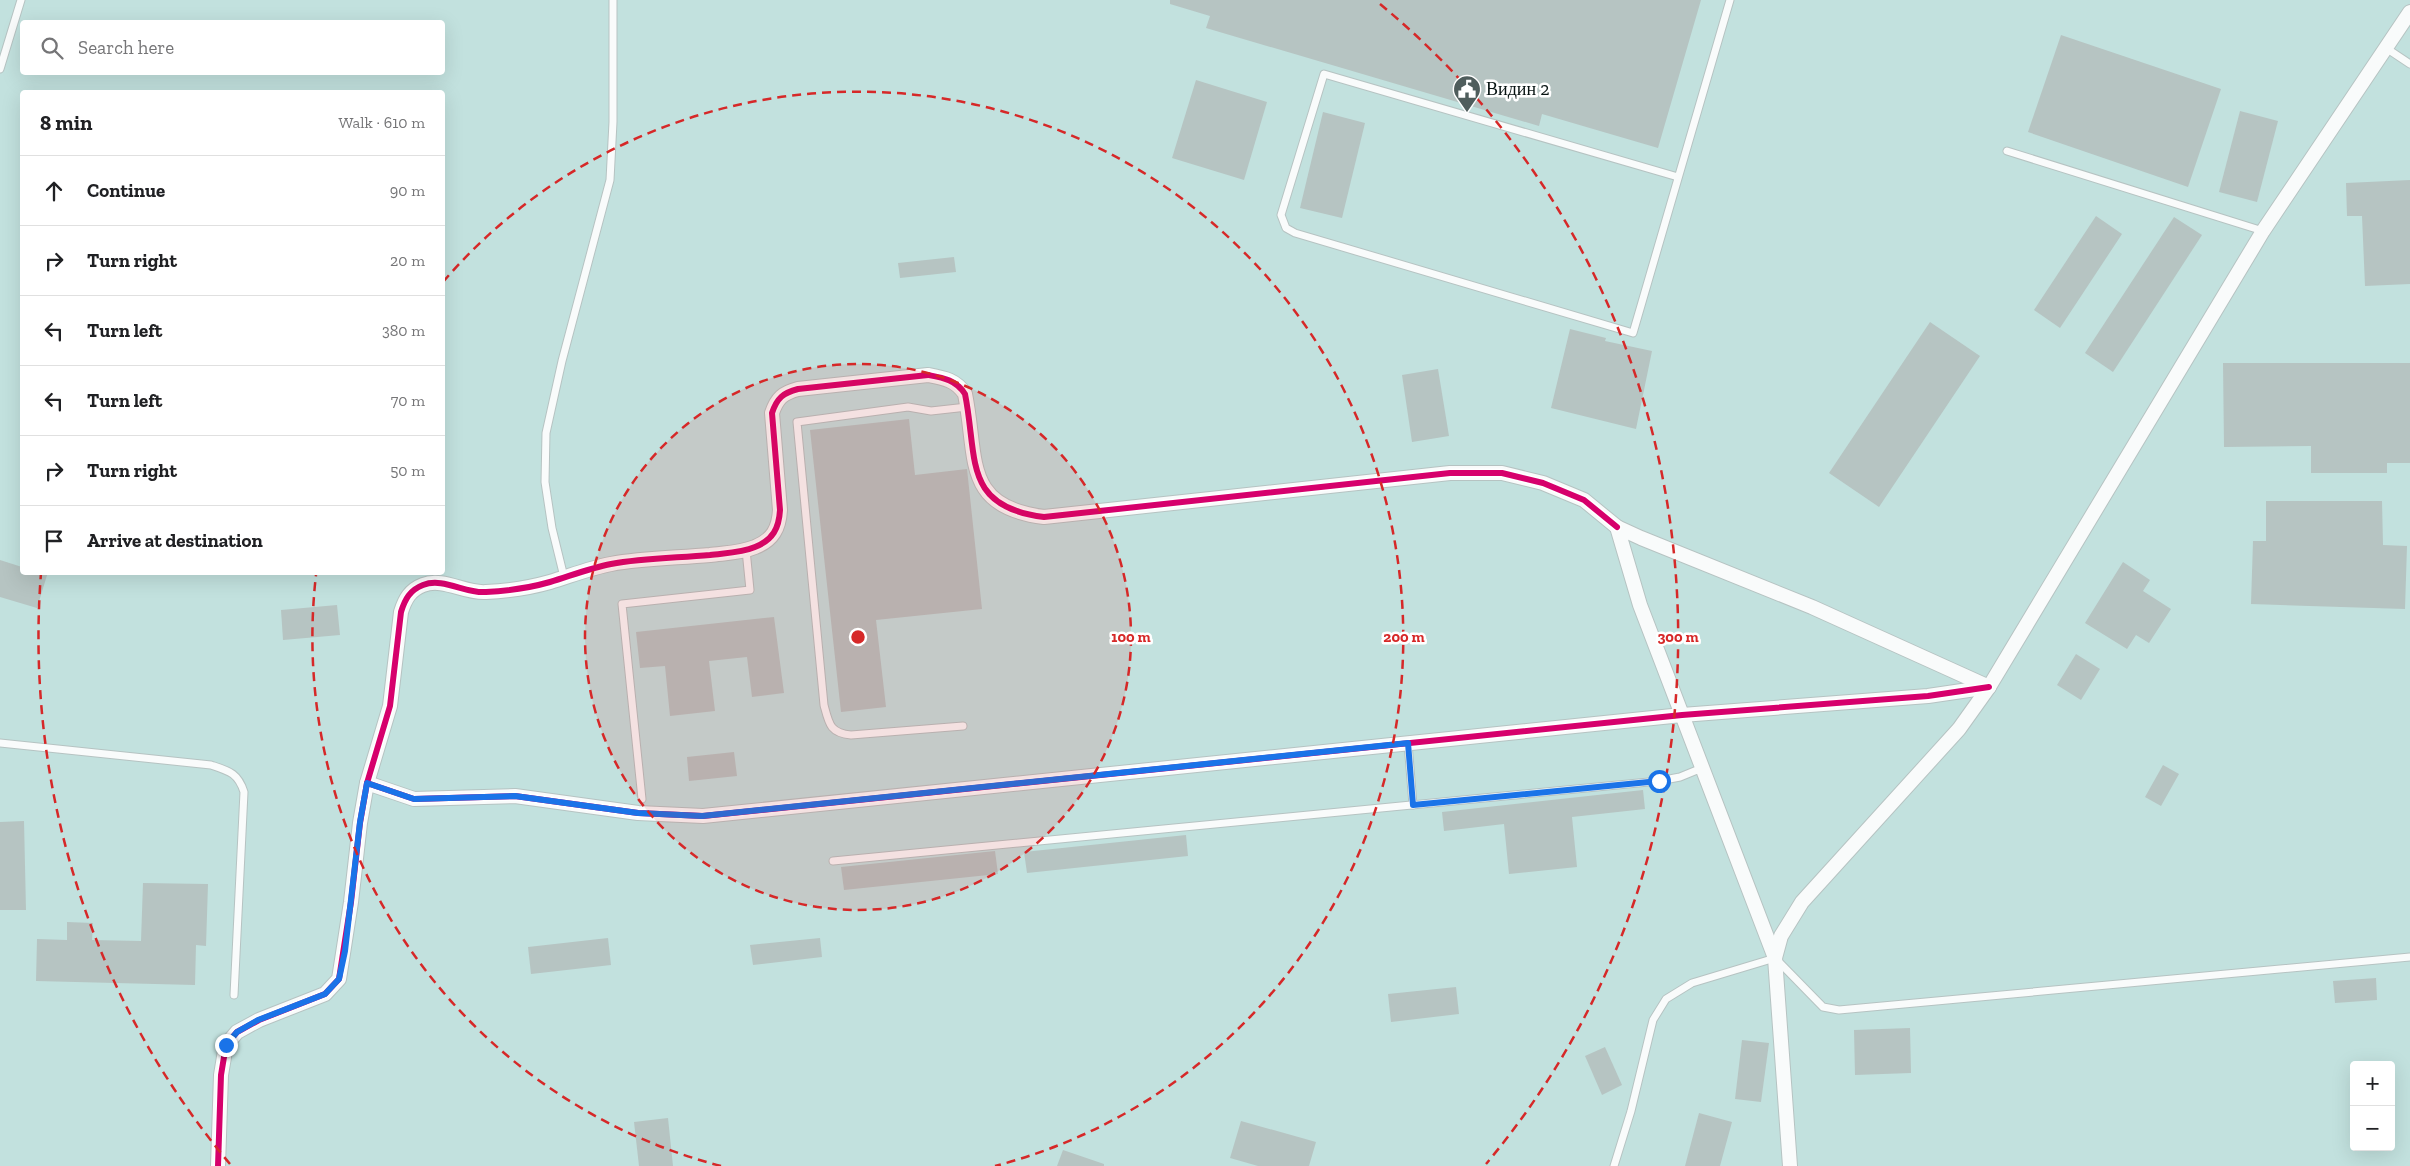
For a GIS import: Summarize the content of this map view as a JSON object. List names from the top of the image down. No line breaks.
{"places":{"public building":["Видин 2"]},"page":{"search":"Search here","heading":["8 min","Walk · 610 m"],"list":[["Continue","90 m"],["Turn right","20 m"],["Turn left","380 m"],["Turn left","70 m"],["Turn right","50 m"],"Arrive at destination"],"map_buttons":["+","−"]},"rings":["100 m","200 m","300 m"]}
